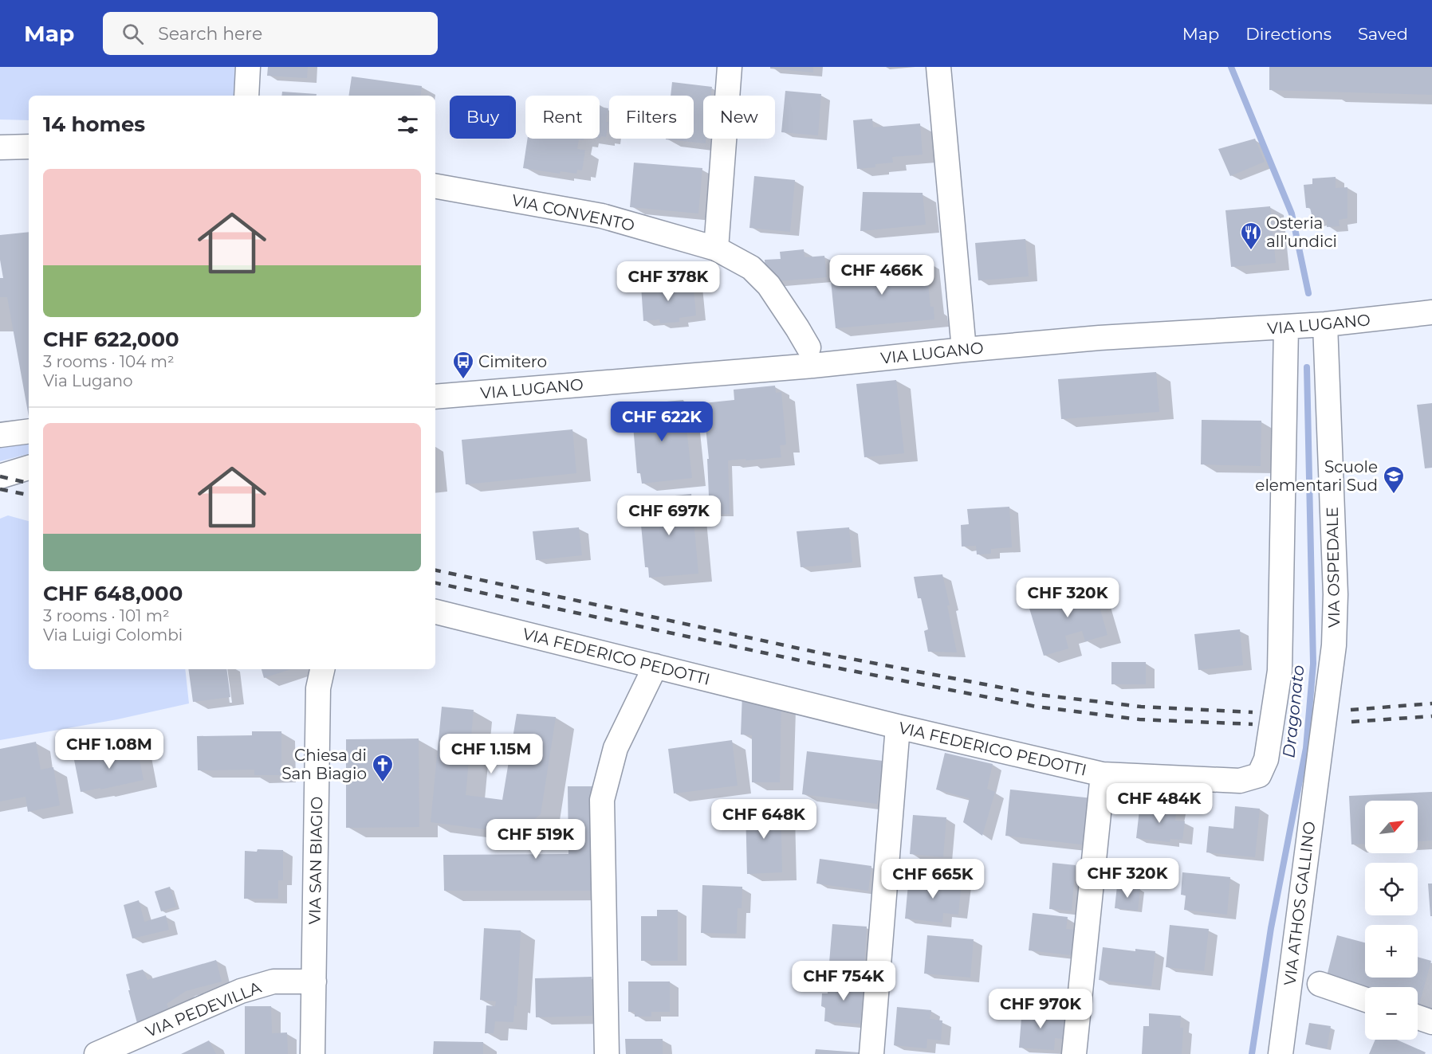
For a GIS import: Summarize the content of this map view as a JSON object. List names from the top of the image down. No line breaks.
{"streets":{"street":["VIA CONVENTO","VIA LUGANO","VIA OSPEDALE","VIA FEDERICO PEDOTTI","VIA SAN BIAGIO","VIA ATHOS GALLINO","VIA PEDEVILLA"]},"crossings":[["VIA LUGANO","VIA OSPEDALE"],["VIA LUGANO","VIA FEDERICO PEDOTTI"],["VIA OSPEDALE","VIA ATHOS GALLINO"],["VIA SAN BIAGIO","VIA PEDEVILLA"]],"water":["Dragonato"],"places":{"restaurant":["Osteria all'undici"],"bus stop":["Cimitero"],"school or university":["Scuole elementari Sud"],"church":["Chiesa di San Biagio"]},"north":"top right","page":{"header":"Map","search":"Search here","nav":["Map","Directions","Saved"],"chip":["Buy","Rent","Filters","New"],"heading":"14 homes","list":[{"name":"CHF 622,000","note":"3 rooms · 104 m² · Via Lugano"},{"name":"CHF 648,000","note":"3 rooms · 101 m² · Via Luigi Colombi"}],"price":["CHF 466K","CHF 378K","CHF 622K","CHF 697K","CHF 320K","CHF 1.08M","CHF 1.15M","CHF 484K","CHF 648K","CHF 519K","CHF 320K","CHF 665K","CHF 754K","CHF 970K"],"map_buttons":["+","−"]}}
